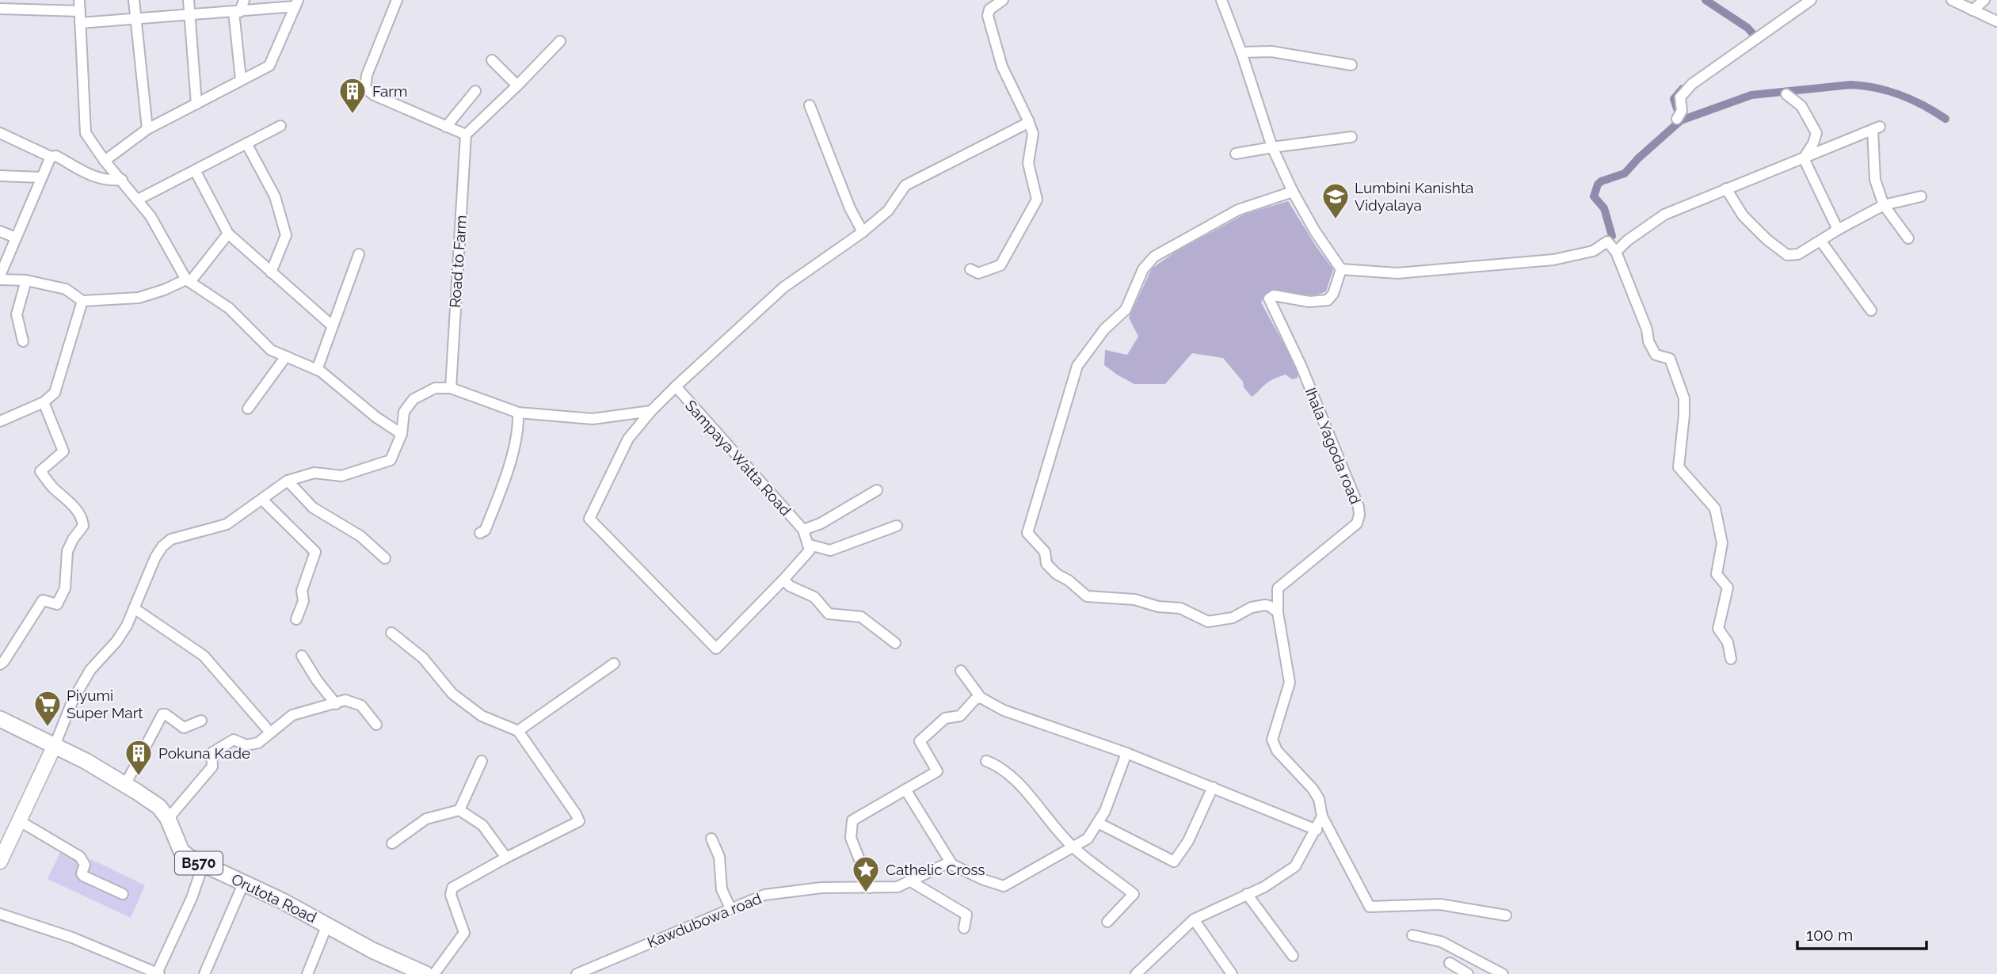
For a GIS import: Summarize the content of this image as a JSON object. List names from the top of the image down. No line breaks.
{"streets":{"main road":["B570","Orutota Road"],"street":["Road to Farm","Ihala Yagoda road","Sampaya Watta Road","Kawdubowa road"]},"places":{"building":["Farm","Pokuna Kade"],"school or university":["Lumbini Kanishta Vidyalaya"],"supermarket":["Piyumi Super Mart"],"place":["Cathelic Cross"]},"scale_bar":"100 m"}
